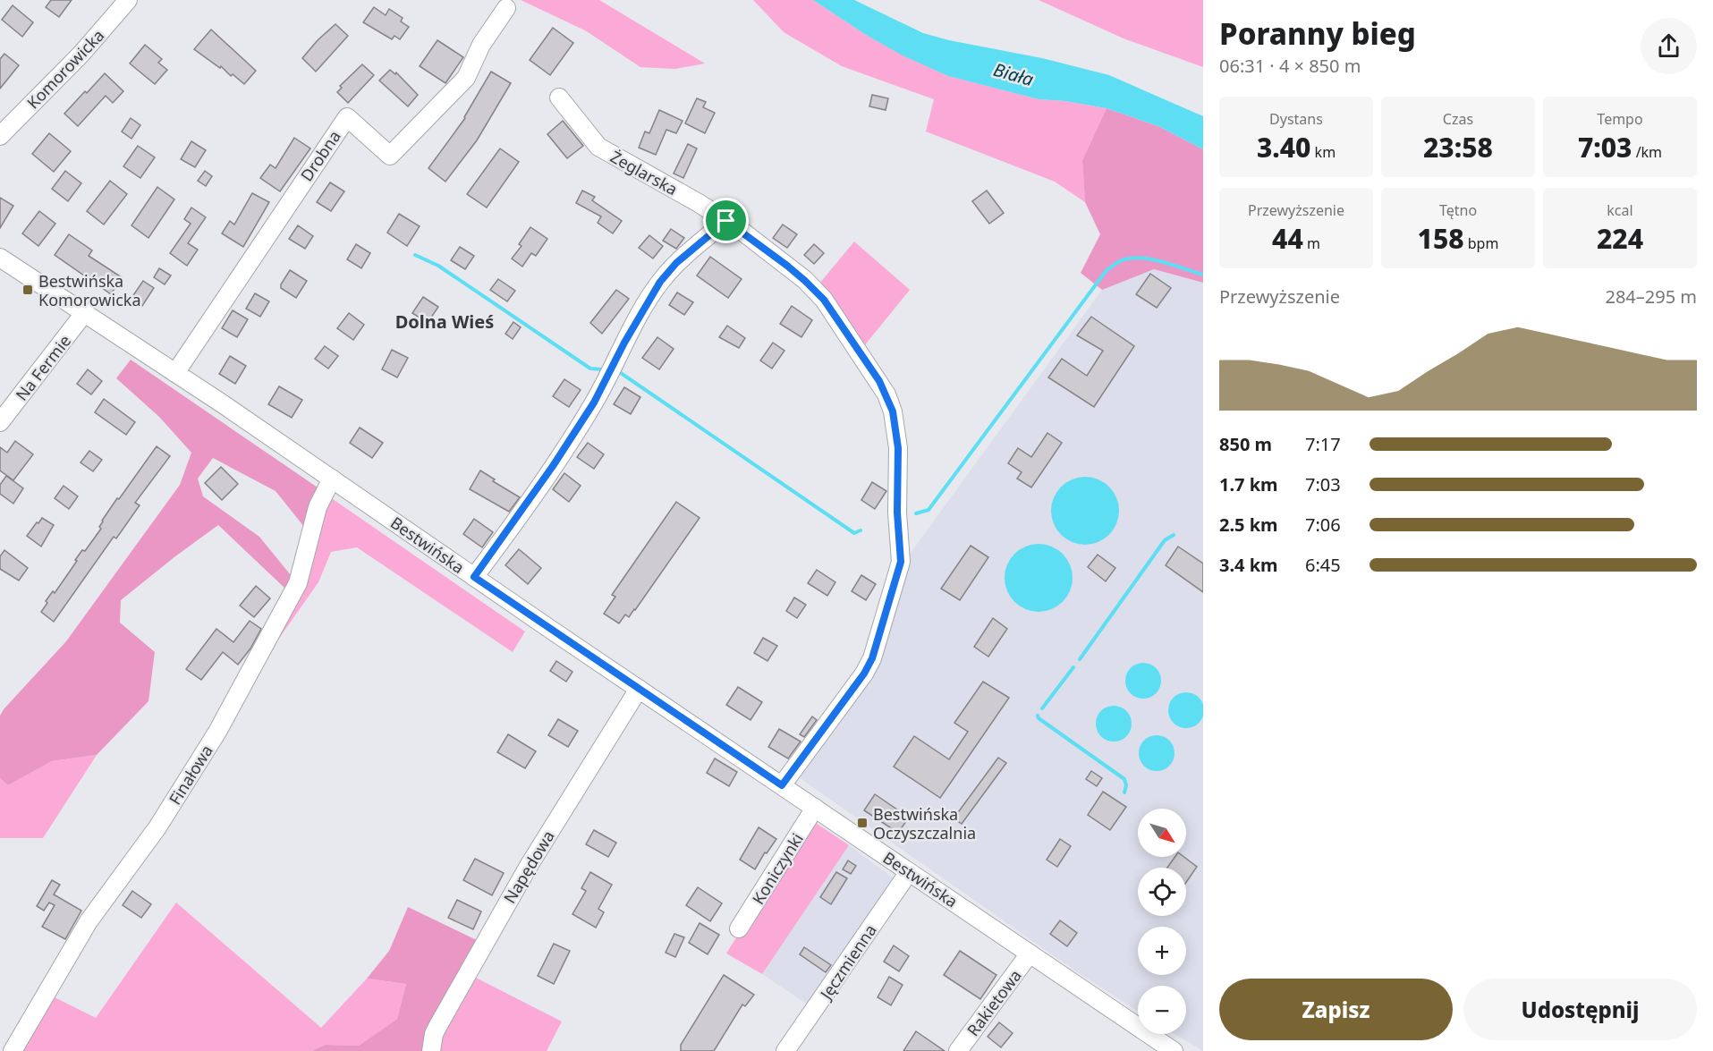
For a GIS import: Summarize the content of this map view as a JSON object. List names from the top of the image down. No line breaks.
{"streets":{"street":["Komorowicka","Drobna","Żeglarska","Na Fermie","Bestwińska","Finałowa","Napędowa","Koniczynki","Jęczmienna","Rakietowa"]},"crossings":[["Drobna","Bestwińska"],["Żeglarska","Bestwińska"],["Na Fermie","Bestwińska"],["Bestwińska","Finałowa"],["Bestwińska","Napędowa"],["Bestwińska","Koniczynki"],["Bestwińska","Jęczmienna"],["Bestwińska","Rakietowa"]],"districts":["Dolna Wieś"],"water":["Biała"],"places":{"transit":["Bestwińska Komorowicka","Bestwińska Oczyszczalnia"]},"north":"bottom right","page":{"heading":["Poranny bieg","06:31 · 4 × 850 m"],"stats":[["Dystans","3.40 km"],["Czas","23:58"],["Tempo","7:03 /km"],["Przewyższenie","44 m"],["Tętno","158 bpm"],["kcal","224"]],"chart":["Przewyższenie","284–295 m"],"list":[{"name":"850 m","note":"7:17"},{"name":"1.7 km","note":"7:03"},{"name":"2.5 km","note":"7:06"},{"name":"3.4 km","note":"6:45"}],"map_buttons":["+","−"],"buttons":["Zapisz","Udostępnij"]}}
